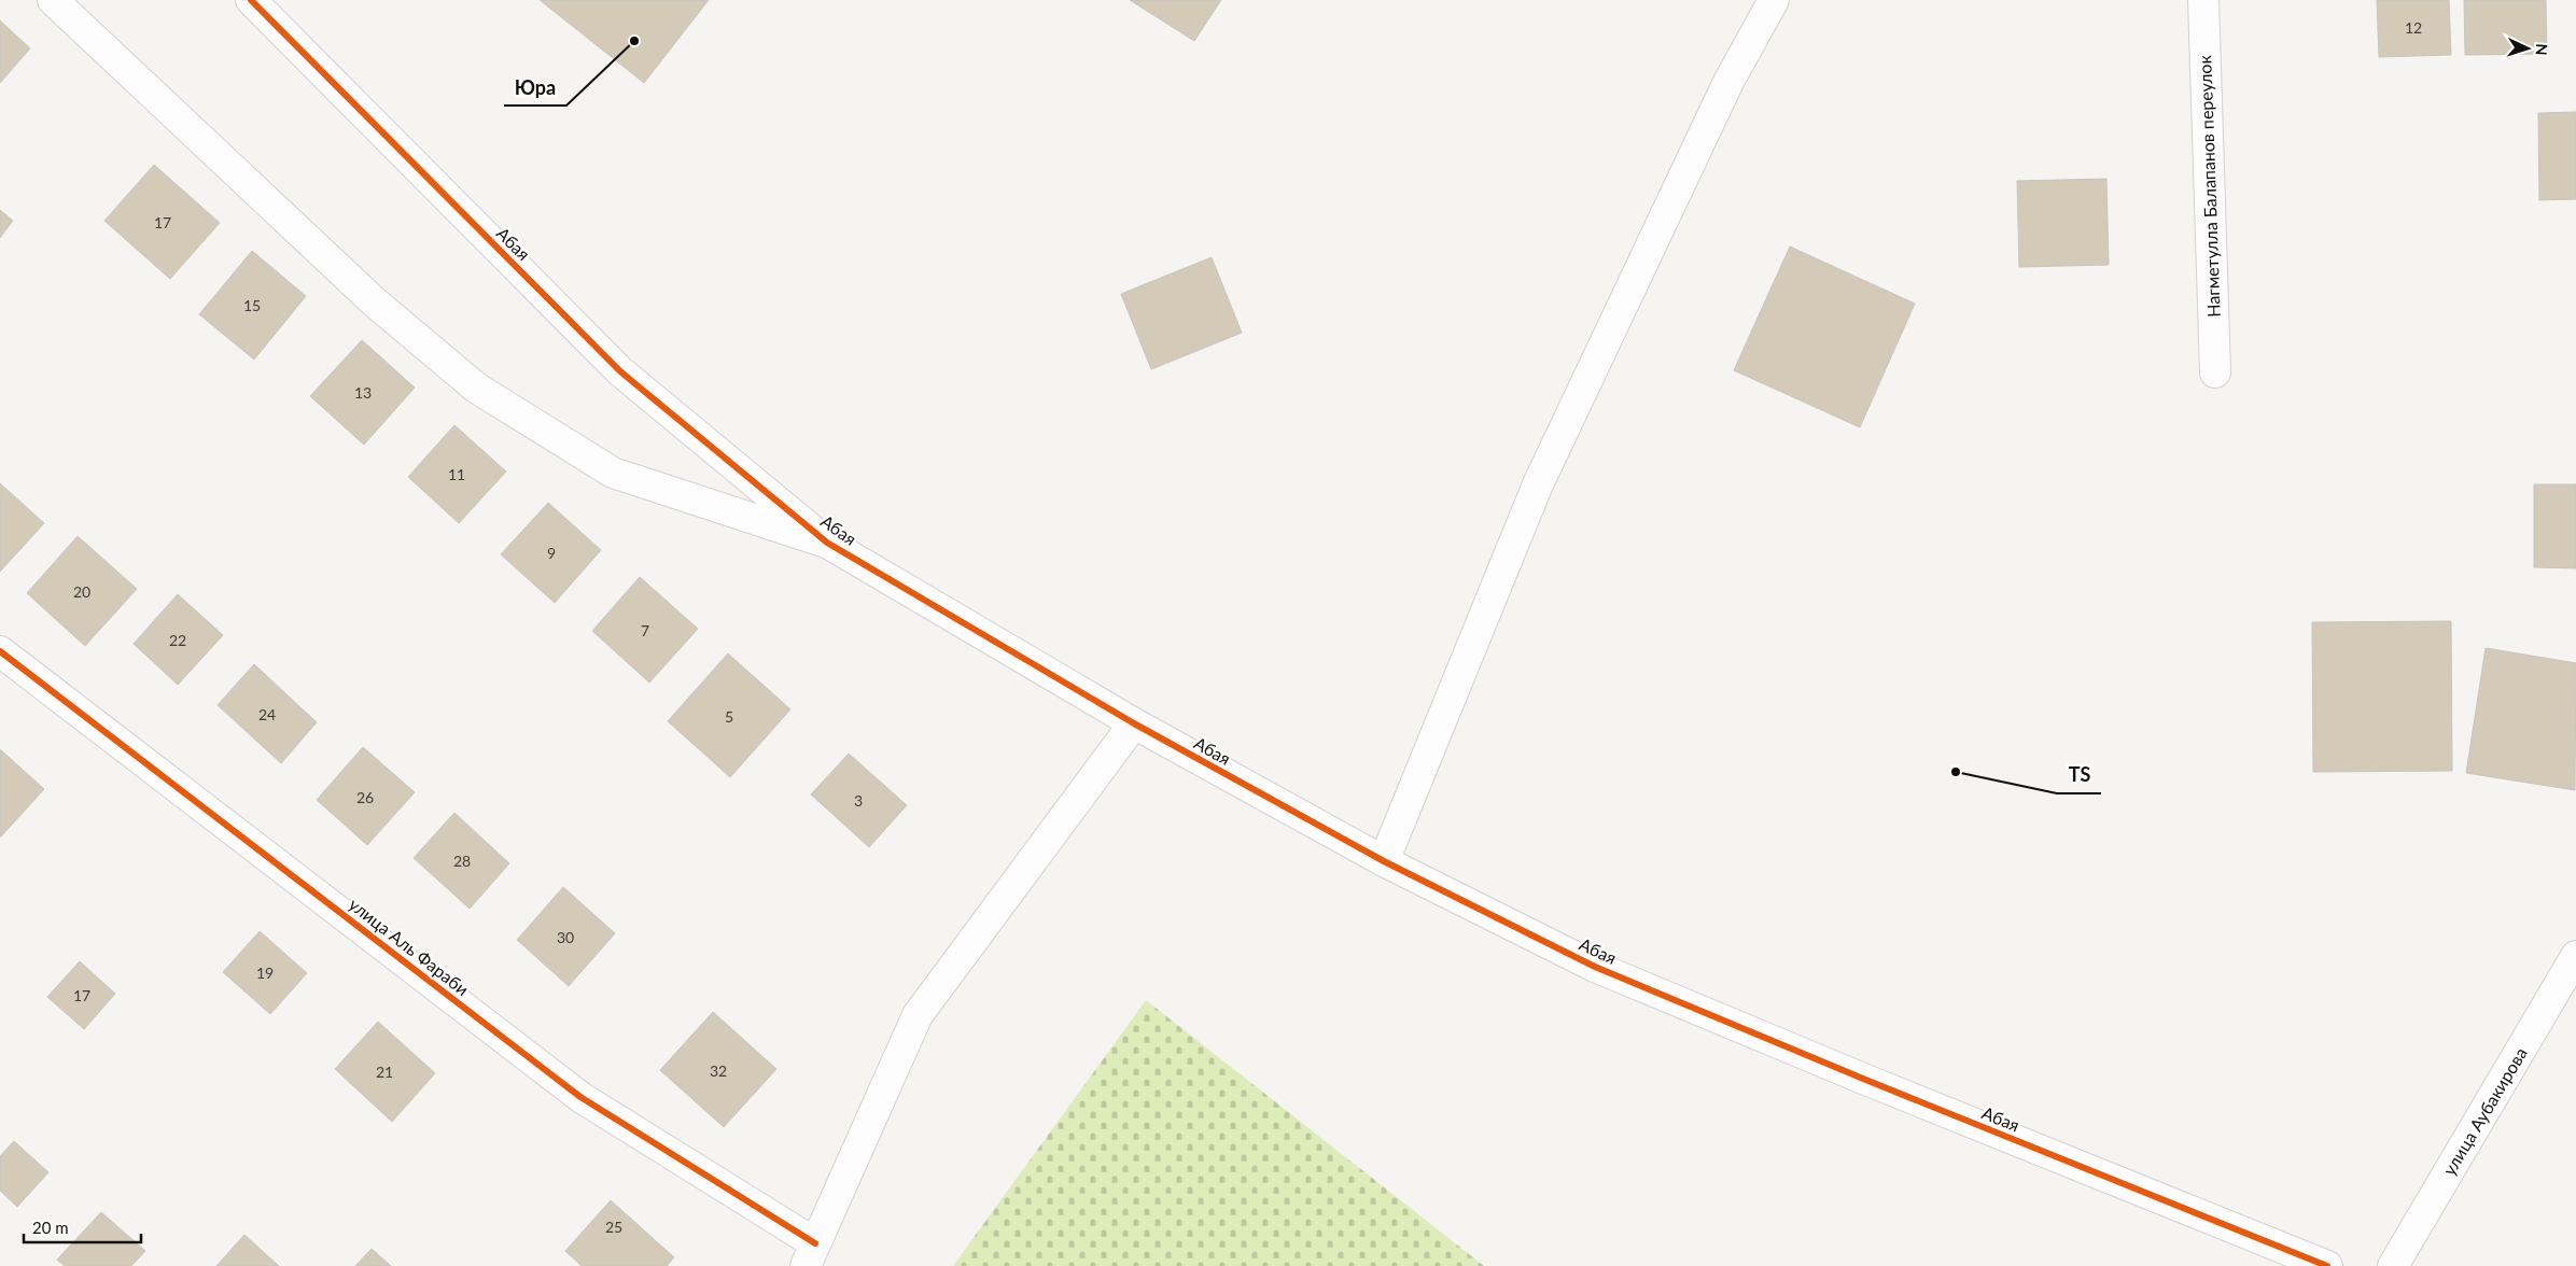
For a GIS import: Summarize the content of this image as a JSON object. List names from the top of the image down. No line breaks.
{"streets":{"street":["Нагметулла Балапанов переулок","Абая","улица Аль Фараби","улица Аубакирова"]},"places":["Юра","TS"],"house_numbers":["12","17","15","13","11","9","20","7","22","24","5","26","3","28","30","19","17","32","21","25"],"scale_bar":"20 m","north":"right"}
